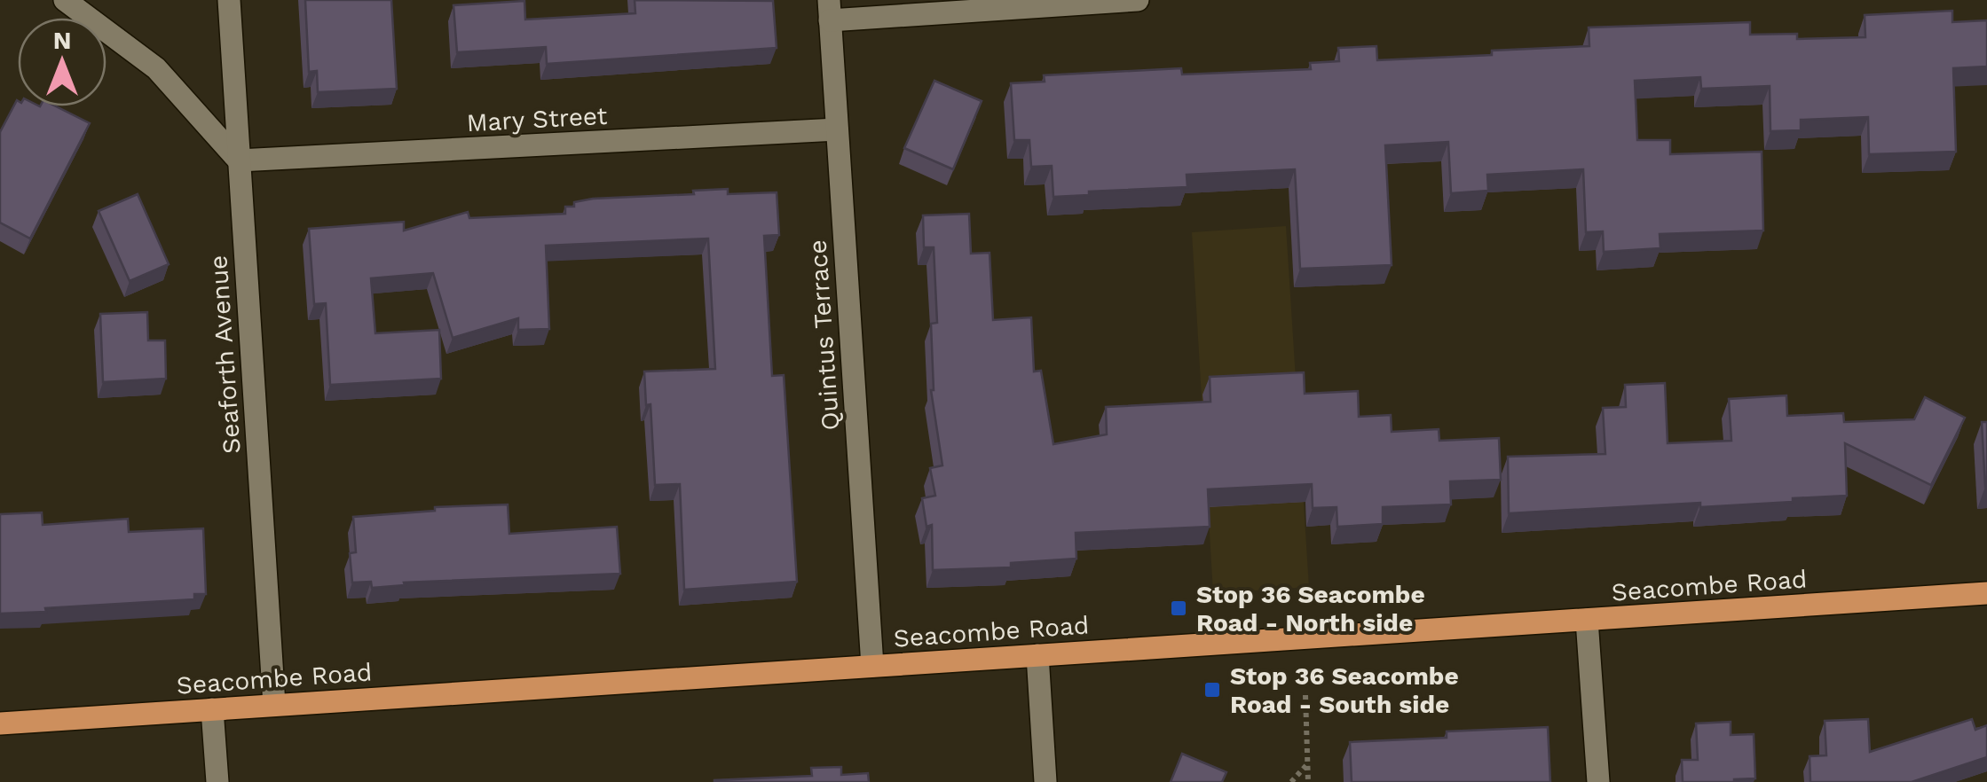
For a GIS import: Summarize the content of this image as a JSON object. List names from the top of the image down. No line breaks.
{"streets":{"main road":["Seacombe Road"],"street":["Mary Street","Quintus Terrace","Seaforth Avenue"]},"crossings":[["Mary Street","Quintus Terrace"],["Mary Street","Seaforth Avenue"],["Quintus Terrace","Seacombe Road"],["Seaforth Avenue","Seacombe Road"]],"places":{"transit":["Stop 36 Seacombe Road - North side","Stop 36 Seacombe Road - South side"]},"north":"top"}
